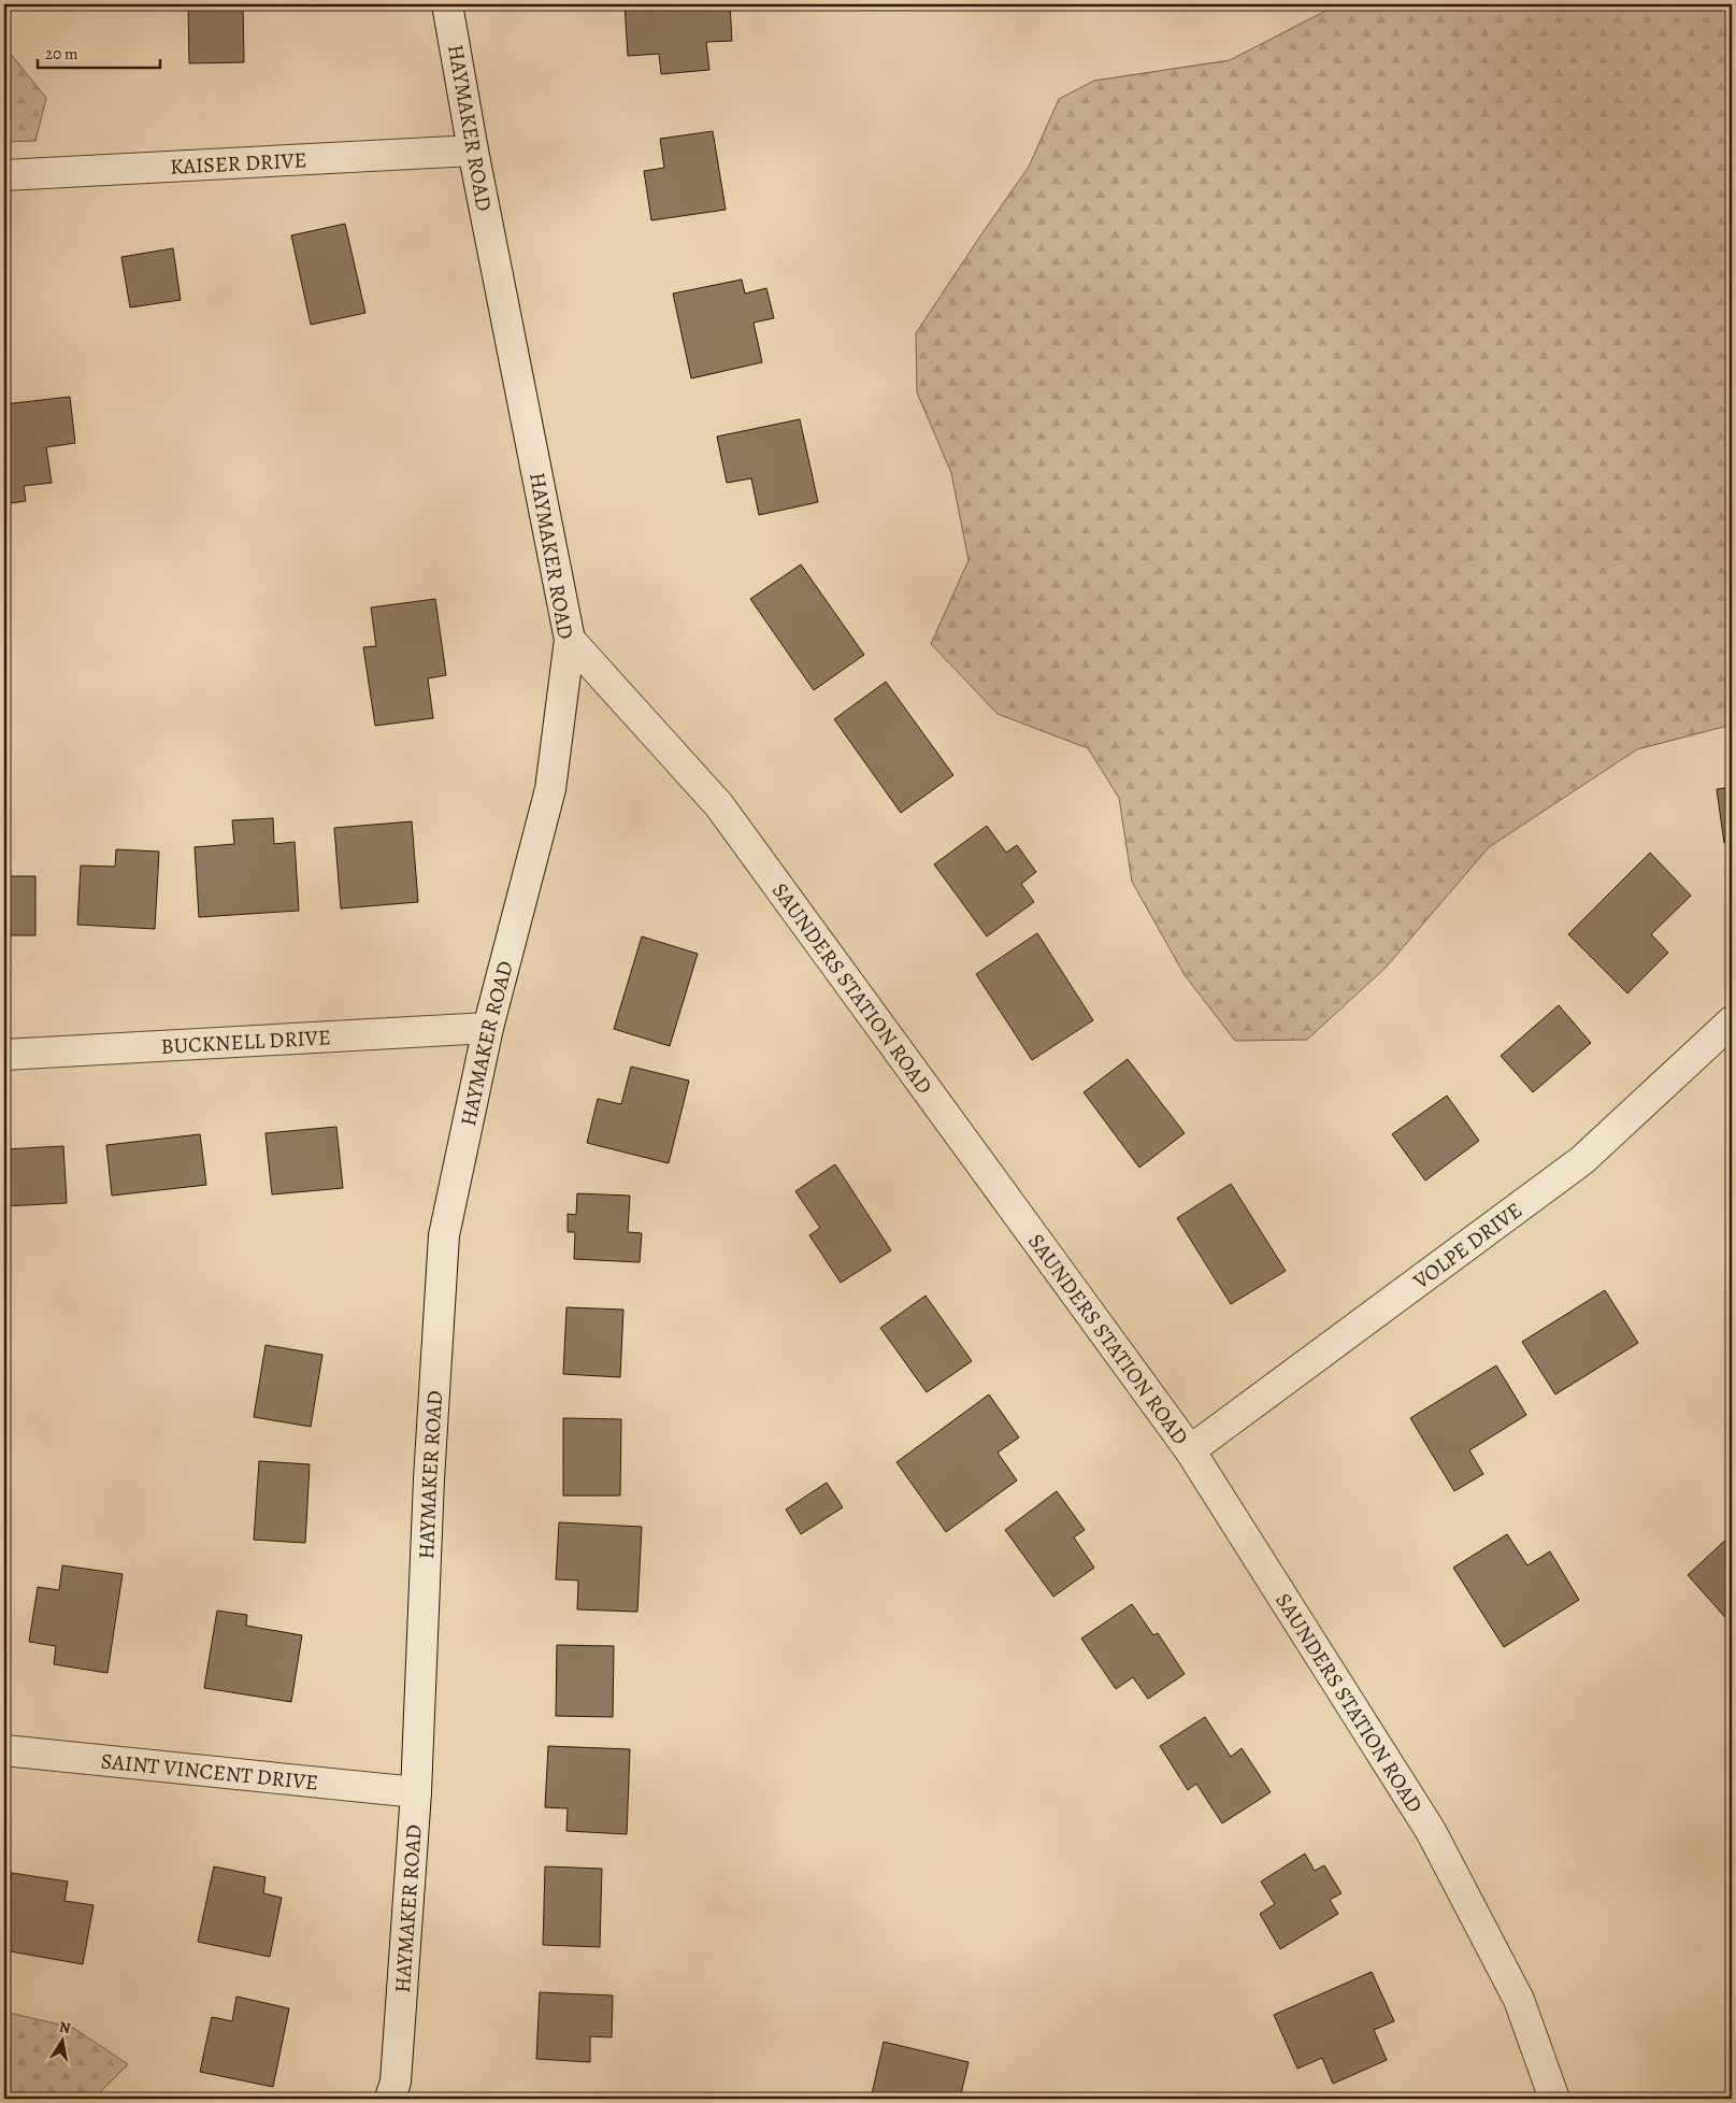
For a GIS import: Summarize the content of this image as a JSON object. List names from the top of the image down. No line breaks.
{"streets":{"street":["HAYMAKER ROAD","KAISER DRIVE","SAUNDERS STATION ROAD","BUCKNELL DRIVE","VOLPE DRIVE","SAINT VINCENT DRIVE"]},"crossings":[["HAYMAKER ROAD","KAISER DRIVE"],["HAYMAKER ROAD","SAUNDERS STATION ROAD"],["HAYMAKER ROAD","BUCKNELL DRIVE"],["HAYMAKER ROAD","SAINT VINCENT DRIVE"],["SAUNDERS STATION ROAD","VOLPE DRIVE"]],"scale_bar":"20 m","north":"top"}
